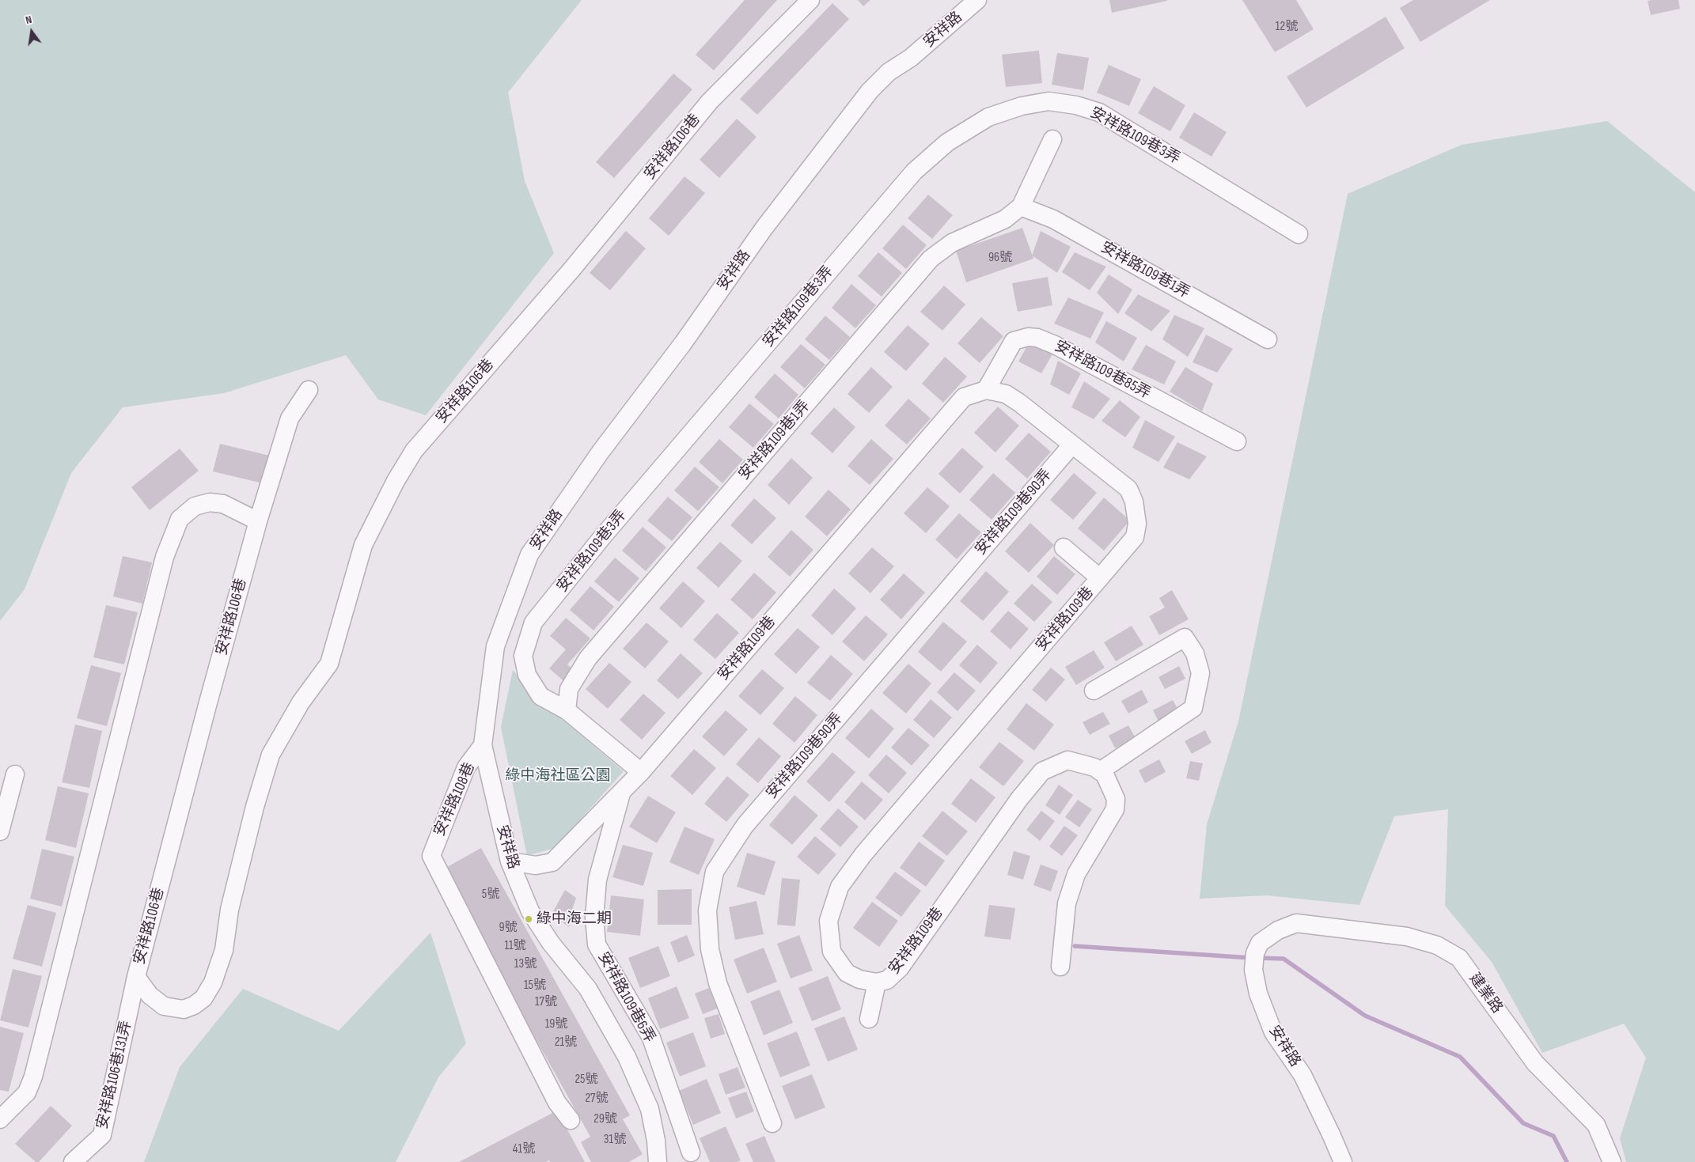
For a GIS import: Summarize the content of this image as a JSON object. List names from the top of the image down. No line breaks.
{"streets":{"street":["安祥路","安祥路109巷3弄","安祥路106巷","安祥路109巷1弄","安祥路109巷85弄","安祥路109巷90弄","安祥路109巷","安祥路108巷","建業路","安祥路109巷6弄","安祥路106巷131弄"]},"crossings":[["安祥路","安祥路109巷"],["安祥路","安祥路108巷"],["安祥路","建業路"],["安祥路109巷3弄","安祥路109巷1弄"],["安祥路109巷3弄","安祥路109巷"],["安祥路106巷","安祥路106巷131弄"],["安祥路109巷85弄","安祥路109巷"],["安祥路109巷90弄","安祥路109巷"],["安祥路109巷","安祥路109巷6弄"]],"parks":["綠中海社區公園"],"places":["綠中海二期"],"house_numbers":["12號","96號","5號","9號","11號","13號","15號","17號","19號","21號","25號","27號","29號","31號","41號"],"north":"top"}
